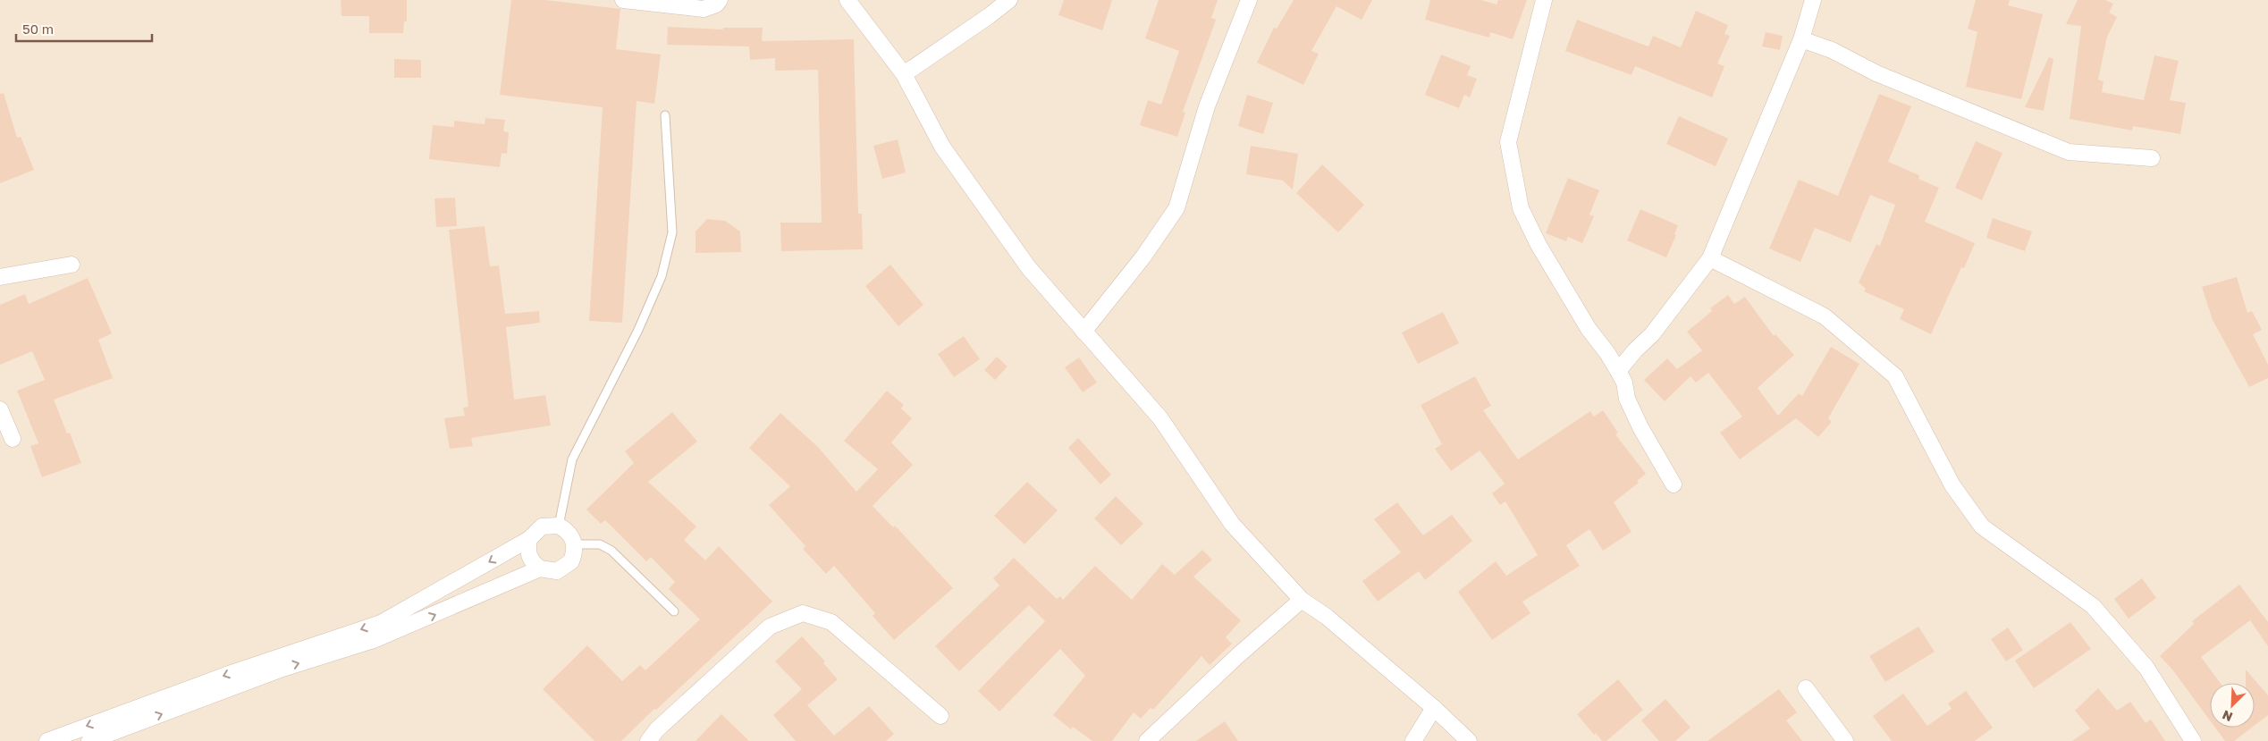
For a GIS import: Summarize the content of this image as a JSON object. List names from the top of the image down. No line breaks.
{"scale_bar":"50 m","north":"bottom left"}
